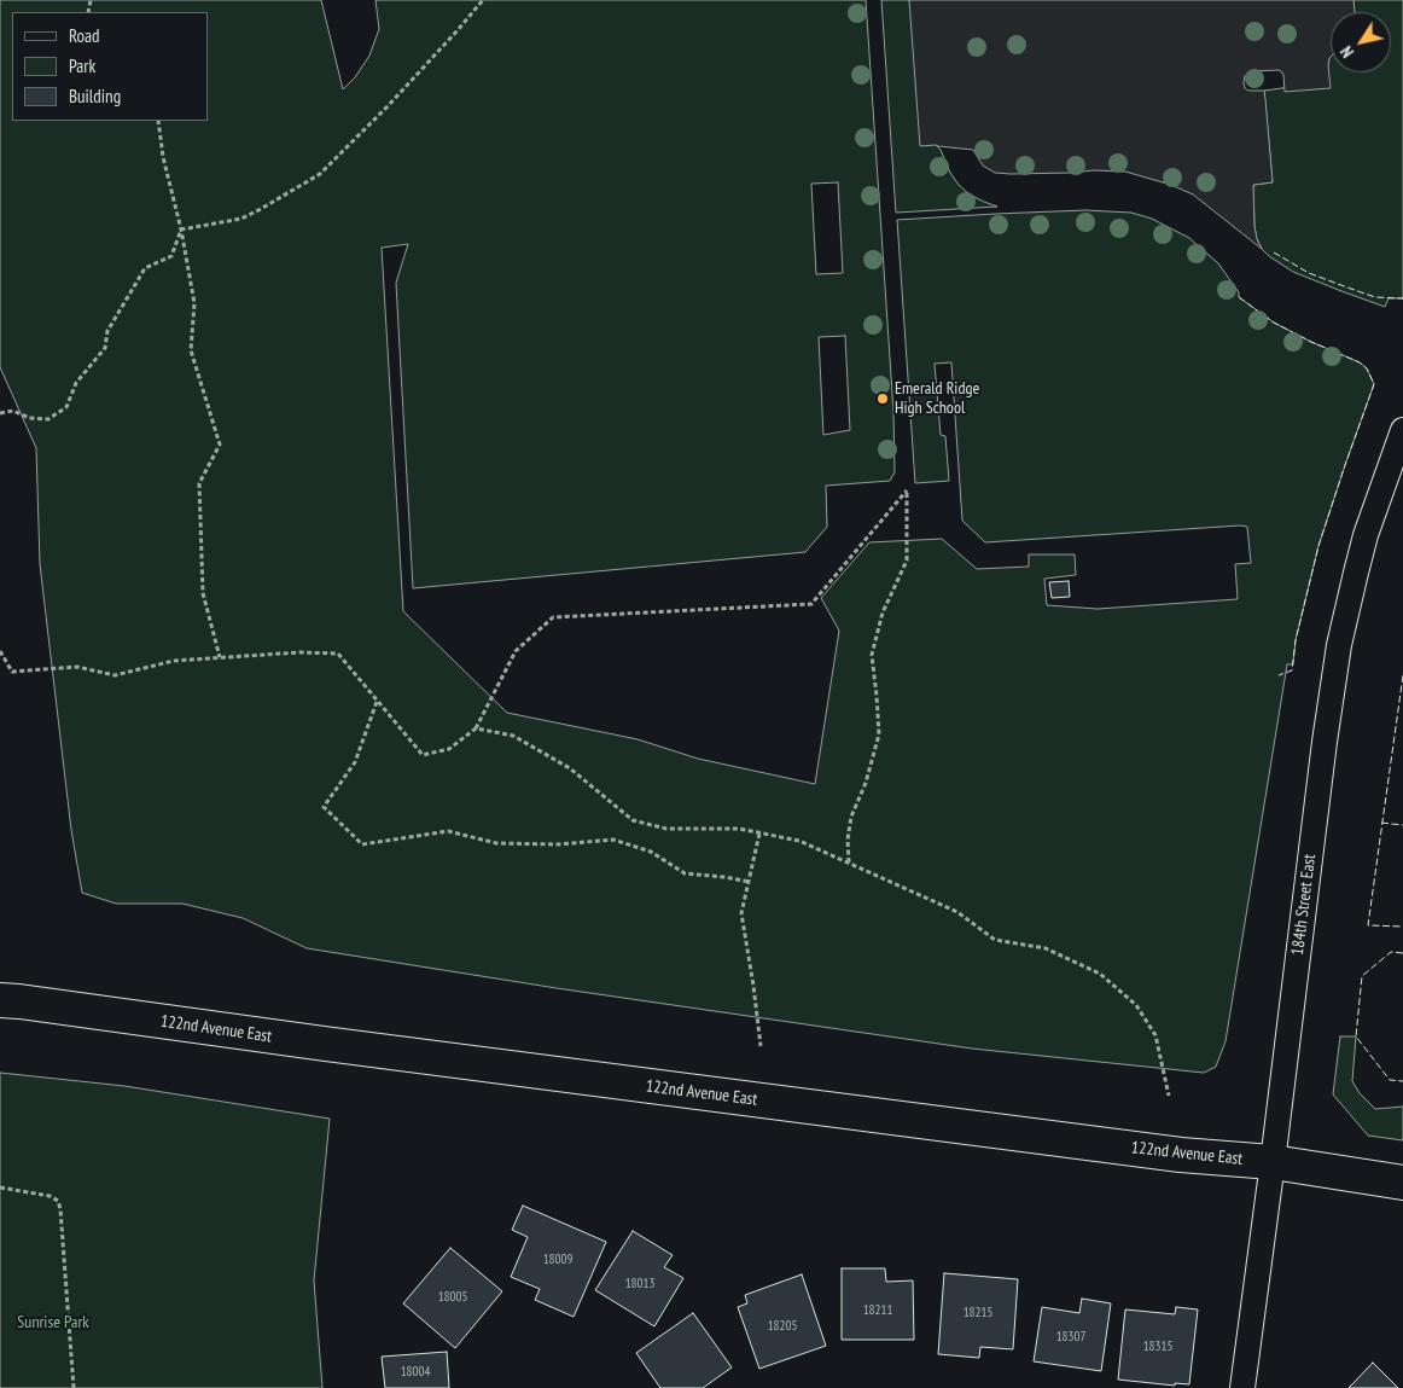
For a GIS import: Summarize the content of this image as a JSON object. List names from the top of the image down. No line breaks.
{"streets":{"street":["184th Street East","122nd Avenue East"]},"crossings":[["184th Street East","122nd Avenue East"]],"parks":["Sunrise Park"],"places":["Emerald Ridge High School"],"house_numbers":["18009","18013","18005","18211","18215","18205","18307","18315","18004"],"legend":["Road","Park","Building"],"north":"bottom left"}
